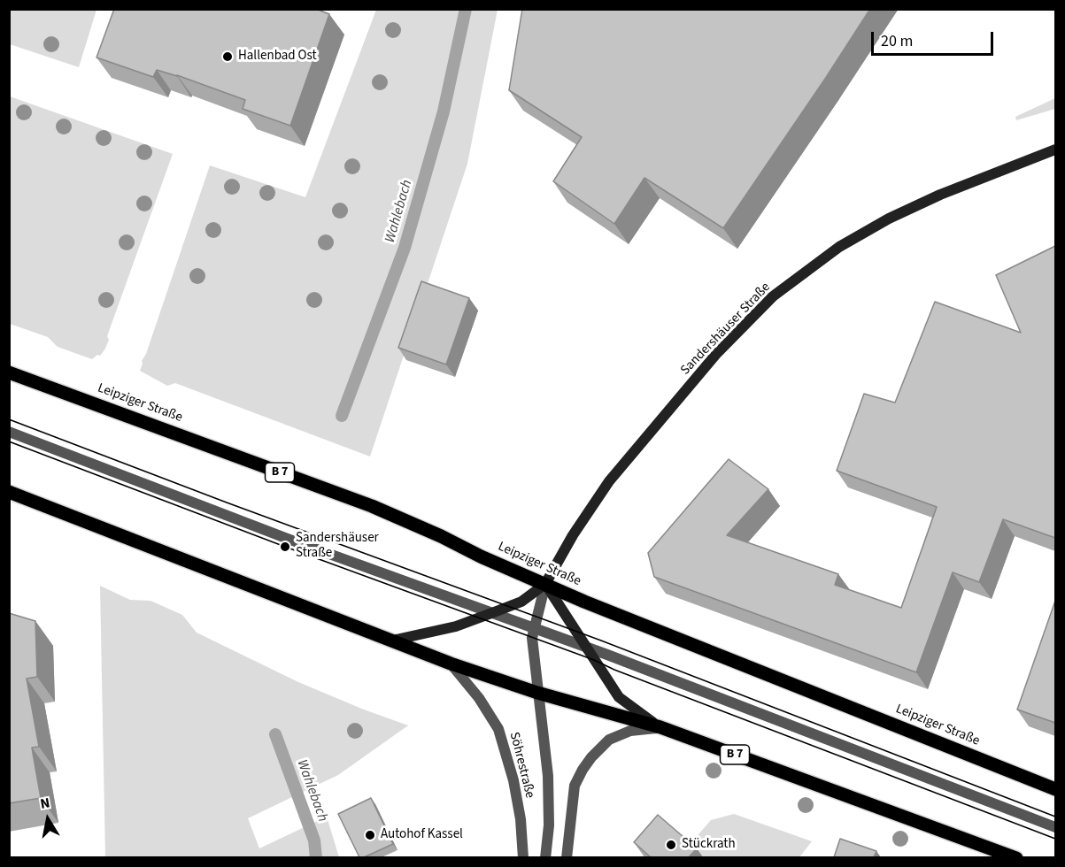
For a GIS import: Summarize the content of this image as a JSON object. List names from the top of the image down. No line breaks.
{"streets":{"main road":["Sandershäuser Straße","Leipziger Straße","B 7"],"street":["Söhrestraße"]},"crossings":[["Sandershäuser Straße","Leipziger Straße"],["Sandershäuser Straße","B 7"],["B 7","Söhrestraße"]],"water":["Wahlebach"],"places":["Hallenbad Ost","Sandershäuser Straße","Autohof Kassel","Stückrath"],"scale_bar":"20 m","north":"top"}
